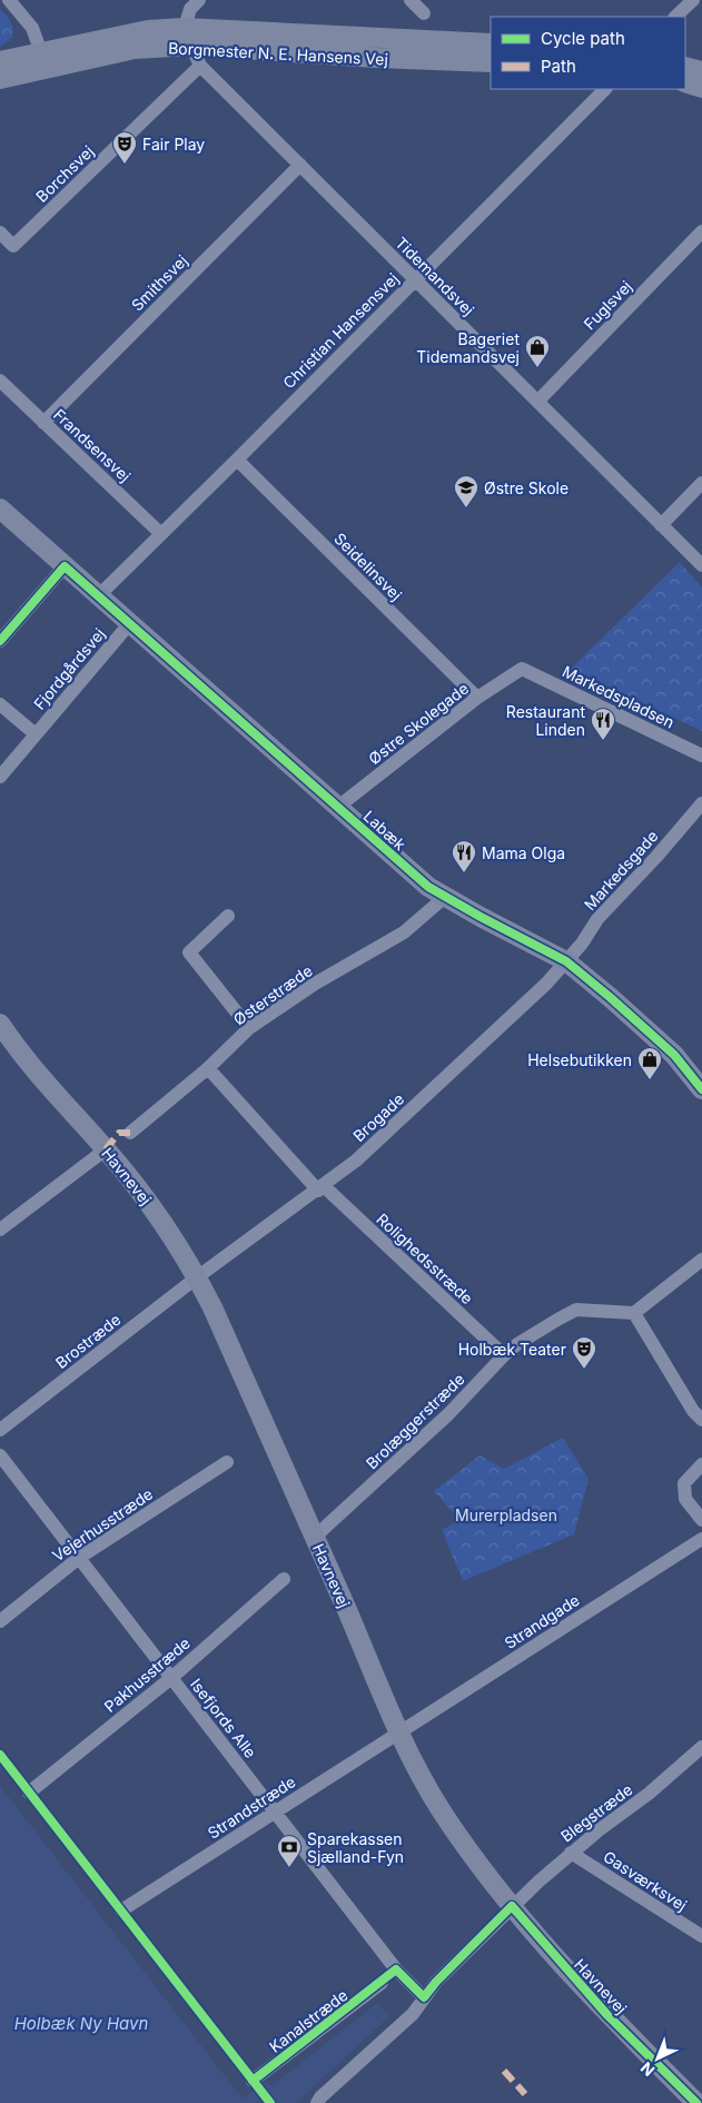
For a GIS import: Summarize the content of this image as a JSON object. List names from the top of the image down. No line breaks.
{"streets":{"street":["Borgmester N. E. Hansens Vej","Borchsvej","Tidemandsvej","Smithsvej","Fuglsvej","Christian Hansensvej","Frandsensvej","Seidelinsvej","Fjordgårdsvej","Markedspladsen","Østre Skolegade","Labæk","Markedsgade","Østerstræde","Brogade","Havnevej","Rolighedsstræde","Brostræde","Brolæggerstræde","Vejerhusstræde","Strandgade","Pakhusstræde","Isefjords Alle","Strandstræde","Blegstræde","Gasværksvej","Kanalstræde"]},"crossings":[["Borgmester N. E. Hansens Vej","Tidemandsvej"],["Borchsvej","Tidemandsvej"],["Tidemandsvej","Smithsvej"],["Tidemandsvej","Fuglsvej"],["Tidemandsvej","Christian Hansensvej"],["Smithsvej","Frandsensvej"],["Christian Hansensvej","Frandsensvej"],["Christian Hansensvej","Seidelinsvej"],["Christian Hansensvej","Labæk"],["Seidelinsvej","Østre Skolegade"],["Fjordgårdsvej","Labæk"],["Markedspladsen","Østre Skolegade"],["Østre Skolegade","Labæk"],["Labæk","Markedsgade"],["Labæk","Østerstræde"],["Labæk","Brogade"],["Markedsgade","Brogade"],["Østerstræde","Rolighedsstræde"],["Brogade","Havnevej"],["Brogade","Rolighedsstræde"],["Brogade","Brostræde"],["Havnevej","Brostræde"],["Havnevej","Brolæggerstræde"],["Havnevej","Strandgade"],["Havnevej","Strandstræde"],["Havnevej","Blegstræde"],["Rolighedsstræde","Brolæggerstræde"],["Vejerhusstræde","Isefjords Alle"],["Strandgade","Strandstræde"],["Pakhusstræde","Isefjords Alle"],["Isefjords Alle","Strandstræde"],["Blegstræde","Gasværksvej"]],"water":["Holbæk Ny Havn"],"parks":["Murerpladsen"],"places":{"theatre":["Fair Play","Holbæk Teater"],"shop":["Bageriet Tidemandsvej","Helsebutikken"],"school or university":["Østre Skole"],"restaurant":["Restaurant Linden","Mama Olga"],"bank":["Sparekassen Sjælland-Fyn"]},"legend":["Cycle path","Path"],"north":"bottom left"}
